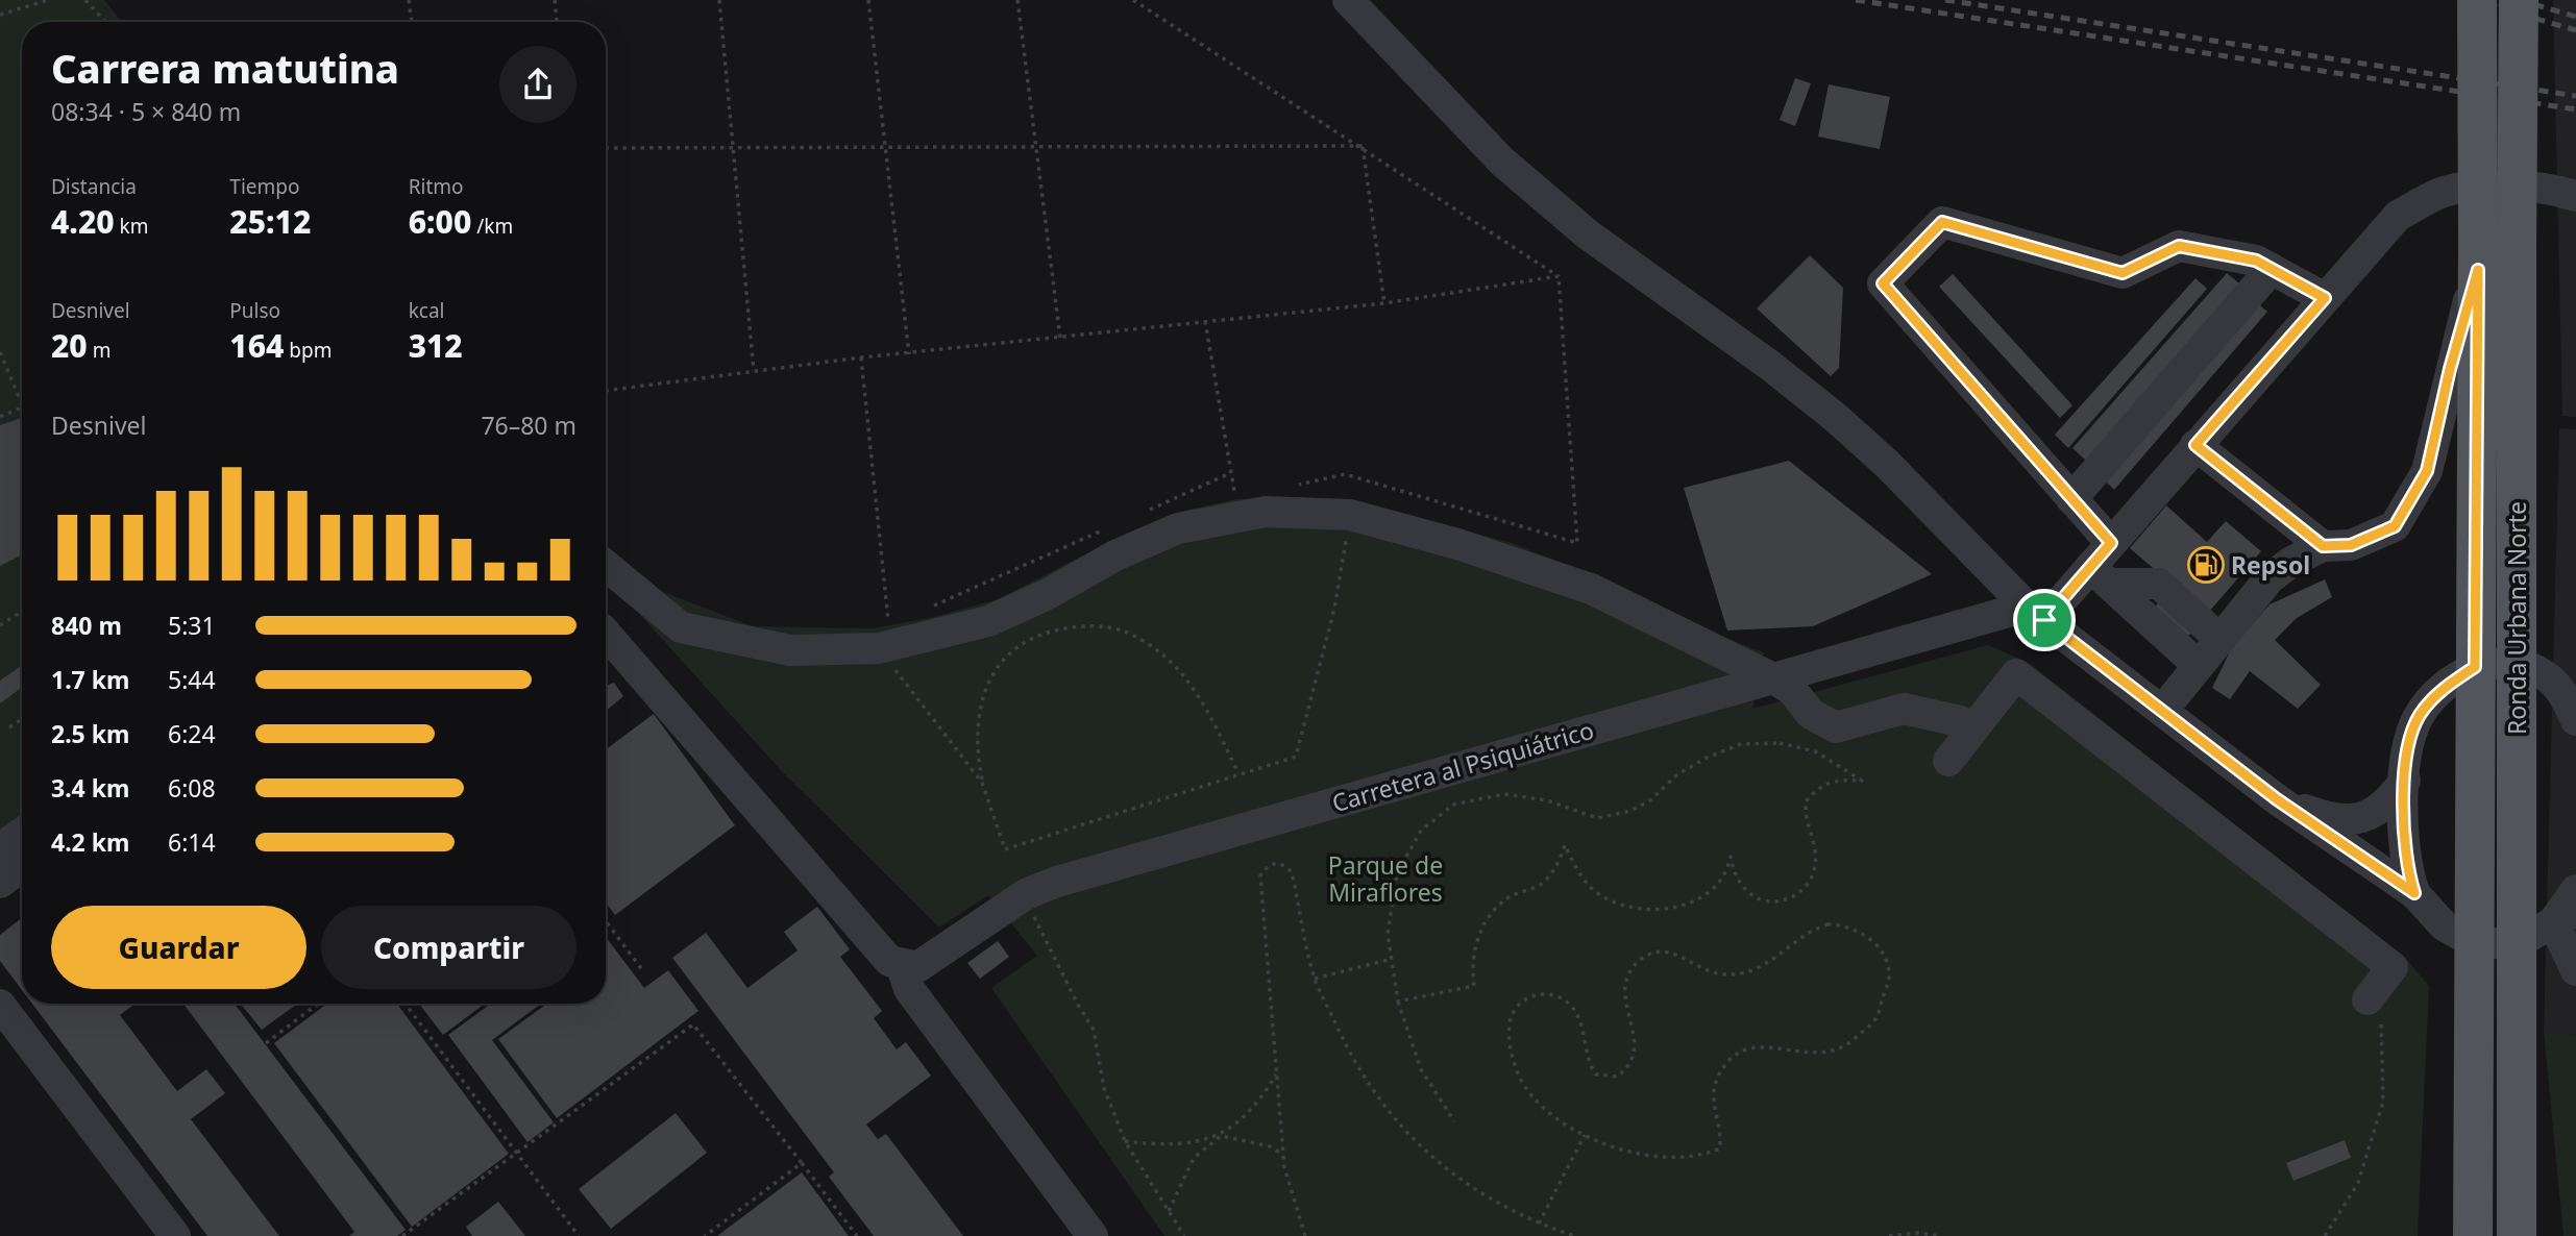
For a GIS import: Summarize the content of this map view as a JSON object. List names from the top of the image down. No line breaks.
{"streets":{"main road":["Ronda Urbana Norte"],"street":["Carretera al Psiquiátrico"]},"parks":["Parque de Miraflores"],"places":{"fuel station":["Repsol"]},"page":{"heading":["Carrera matutina","08:34 · 5 × 840 m"],"stats":[["Distancia","4.20 km"],["Tiempo","25:12"],["Ritmo","6:00 /km"],["Desnivel","20 m"],["Pulso","164 bpm"],["kcal","312"]],"chart":["Desnivel","76–80 m"],"list":[{"name":"840 m","note":"5:31"},{"name":"1.7 km","note":"5:44"},{"name":"2.5 km","note":"6:24"},{"name":"3.4 km","note":"6:08"},{"name":"4.2 km","note":"6:14"}],"buttons":["Guardar","Compartir"]}}
